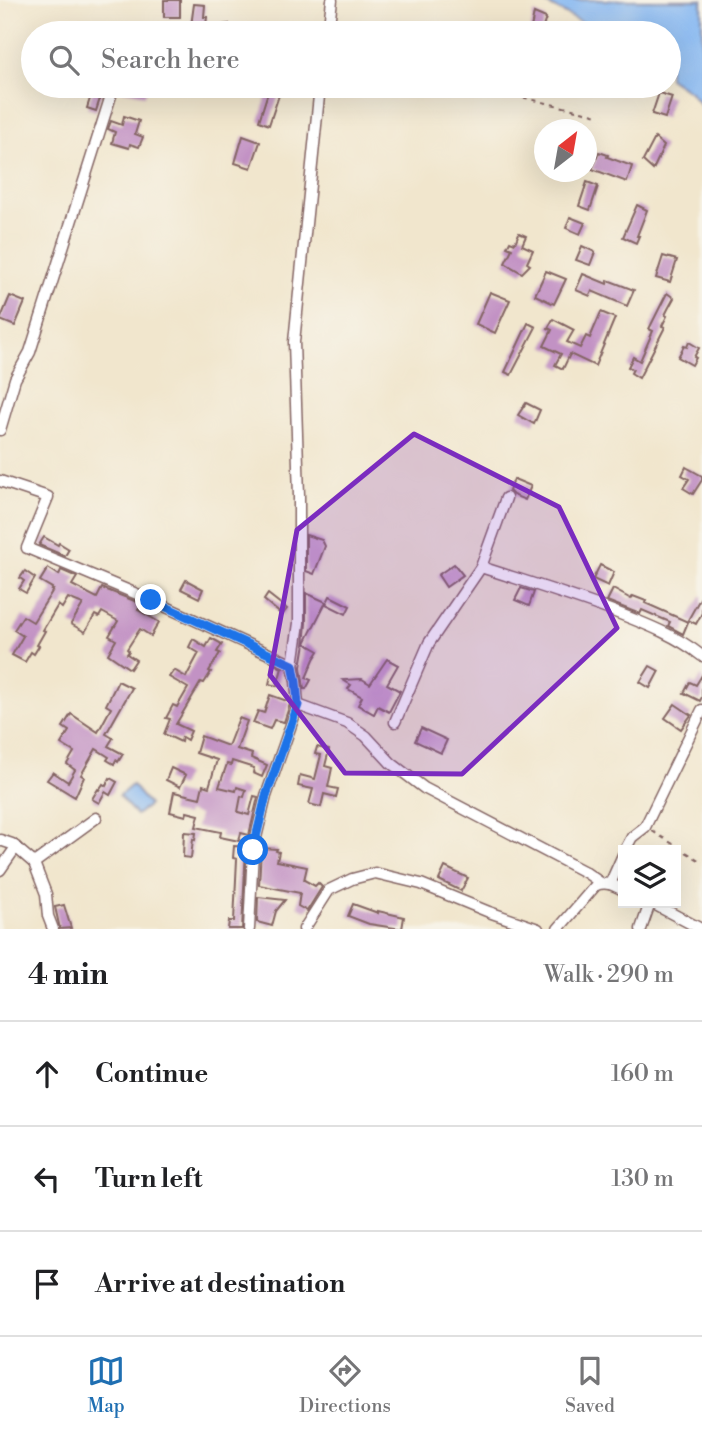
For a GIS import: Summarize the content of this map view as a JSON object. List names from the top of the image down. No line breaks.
{"north":"top right","page":{"search":"Search here","heading":["4 min","Walk · 290 m"],"list":[["Continue","160 m"],["Turn left","130 m"],"Arrive at destination"],"nav":["Map","Directions","Saved"]}}
